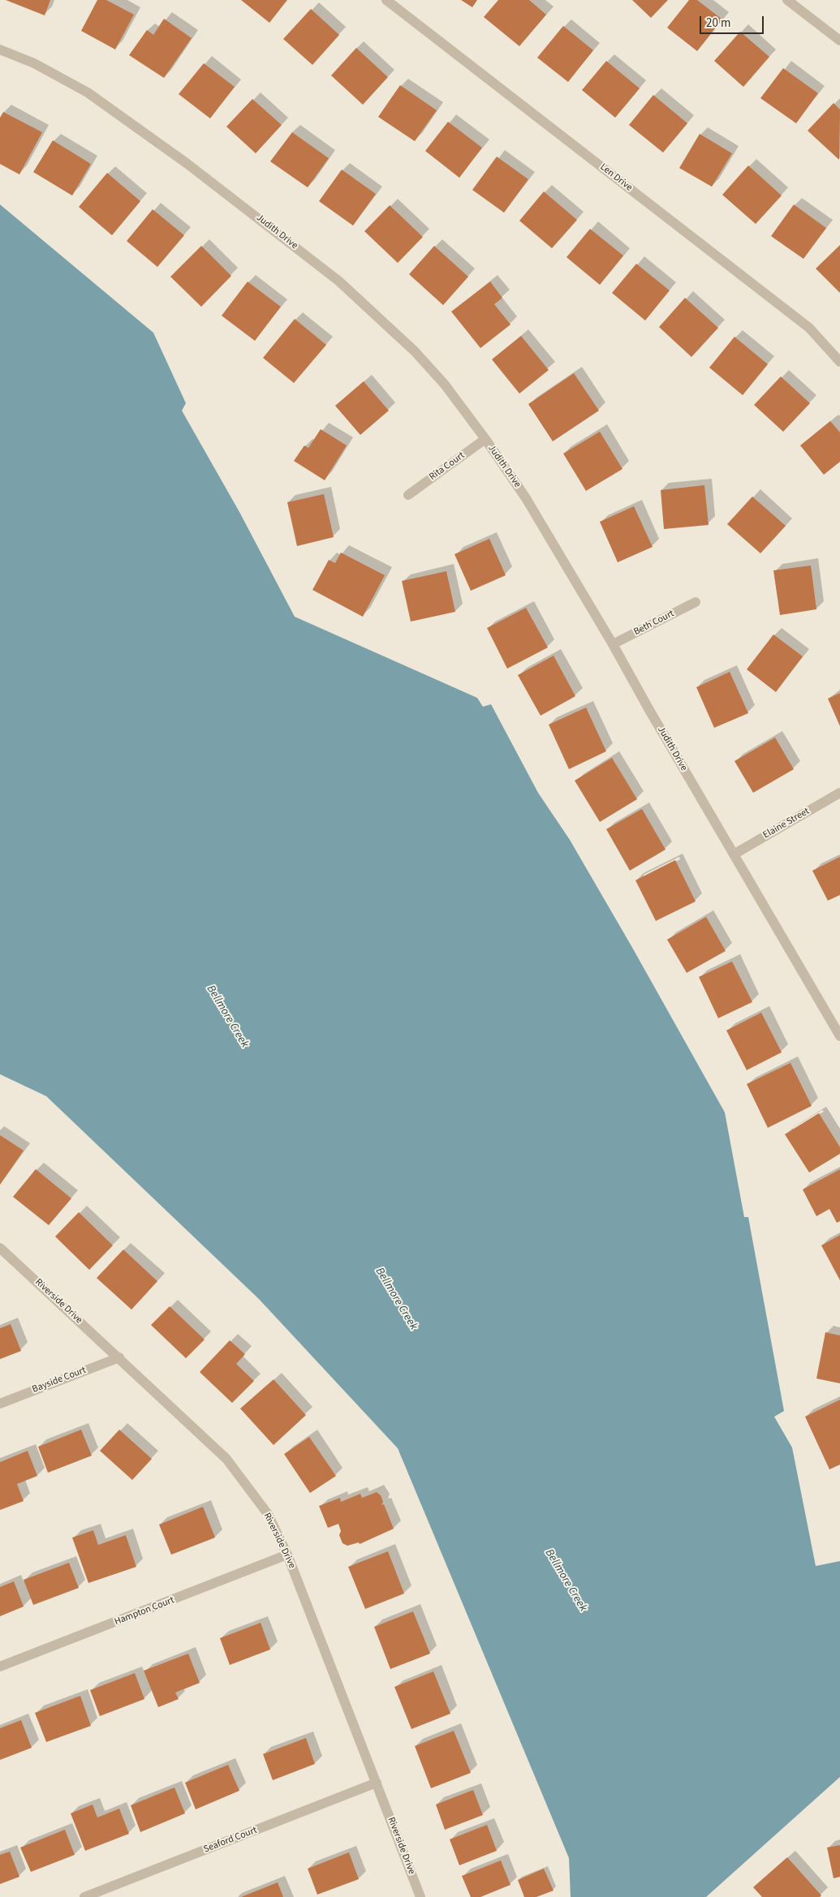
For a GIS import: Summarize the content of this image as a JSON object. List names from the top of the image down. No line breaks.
{"streets":{"street":["Len Drive","Judith Drive","Rita Court","Beth Court","Elaine Street","Riverside Drive","Bayside Court","Hampton Court","Seaford Court"]},"crossings":[["Judith Drive","Rita Court"],["Judith Drive","Beth Court"],["Judith Drive","Elaine Street"],["Riverside Drive","Bayside Court"],["Riverside Drive","Hampton Court"],["Riverside Drive","Seaford Court"]],"water":["Bellmore Creek"],"scale_bar":"20 m"}
